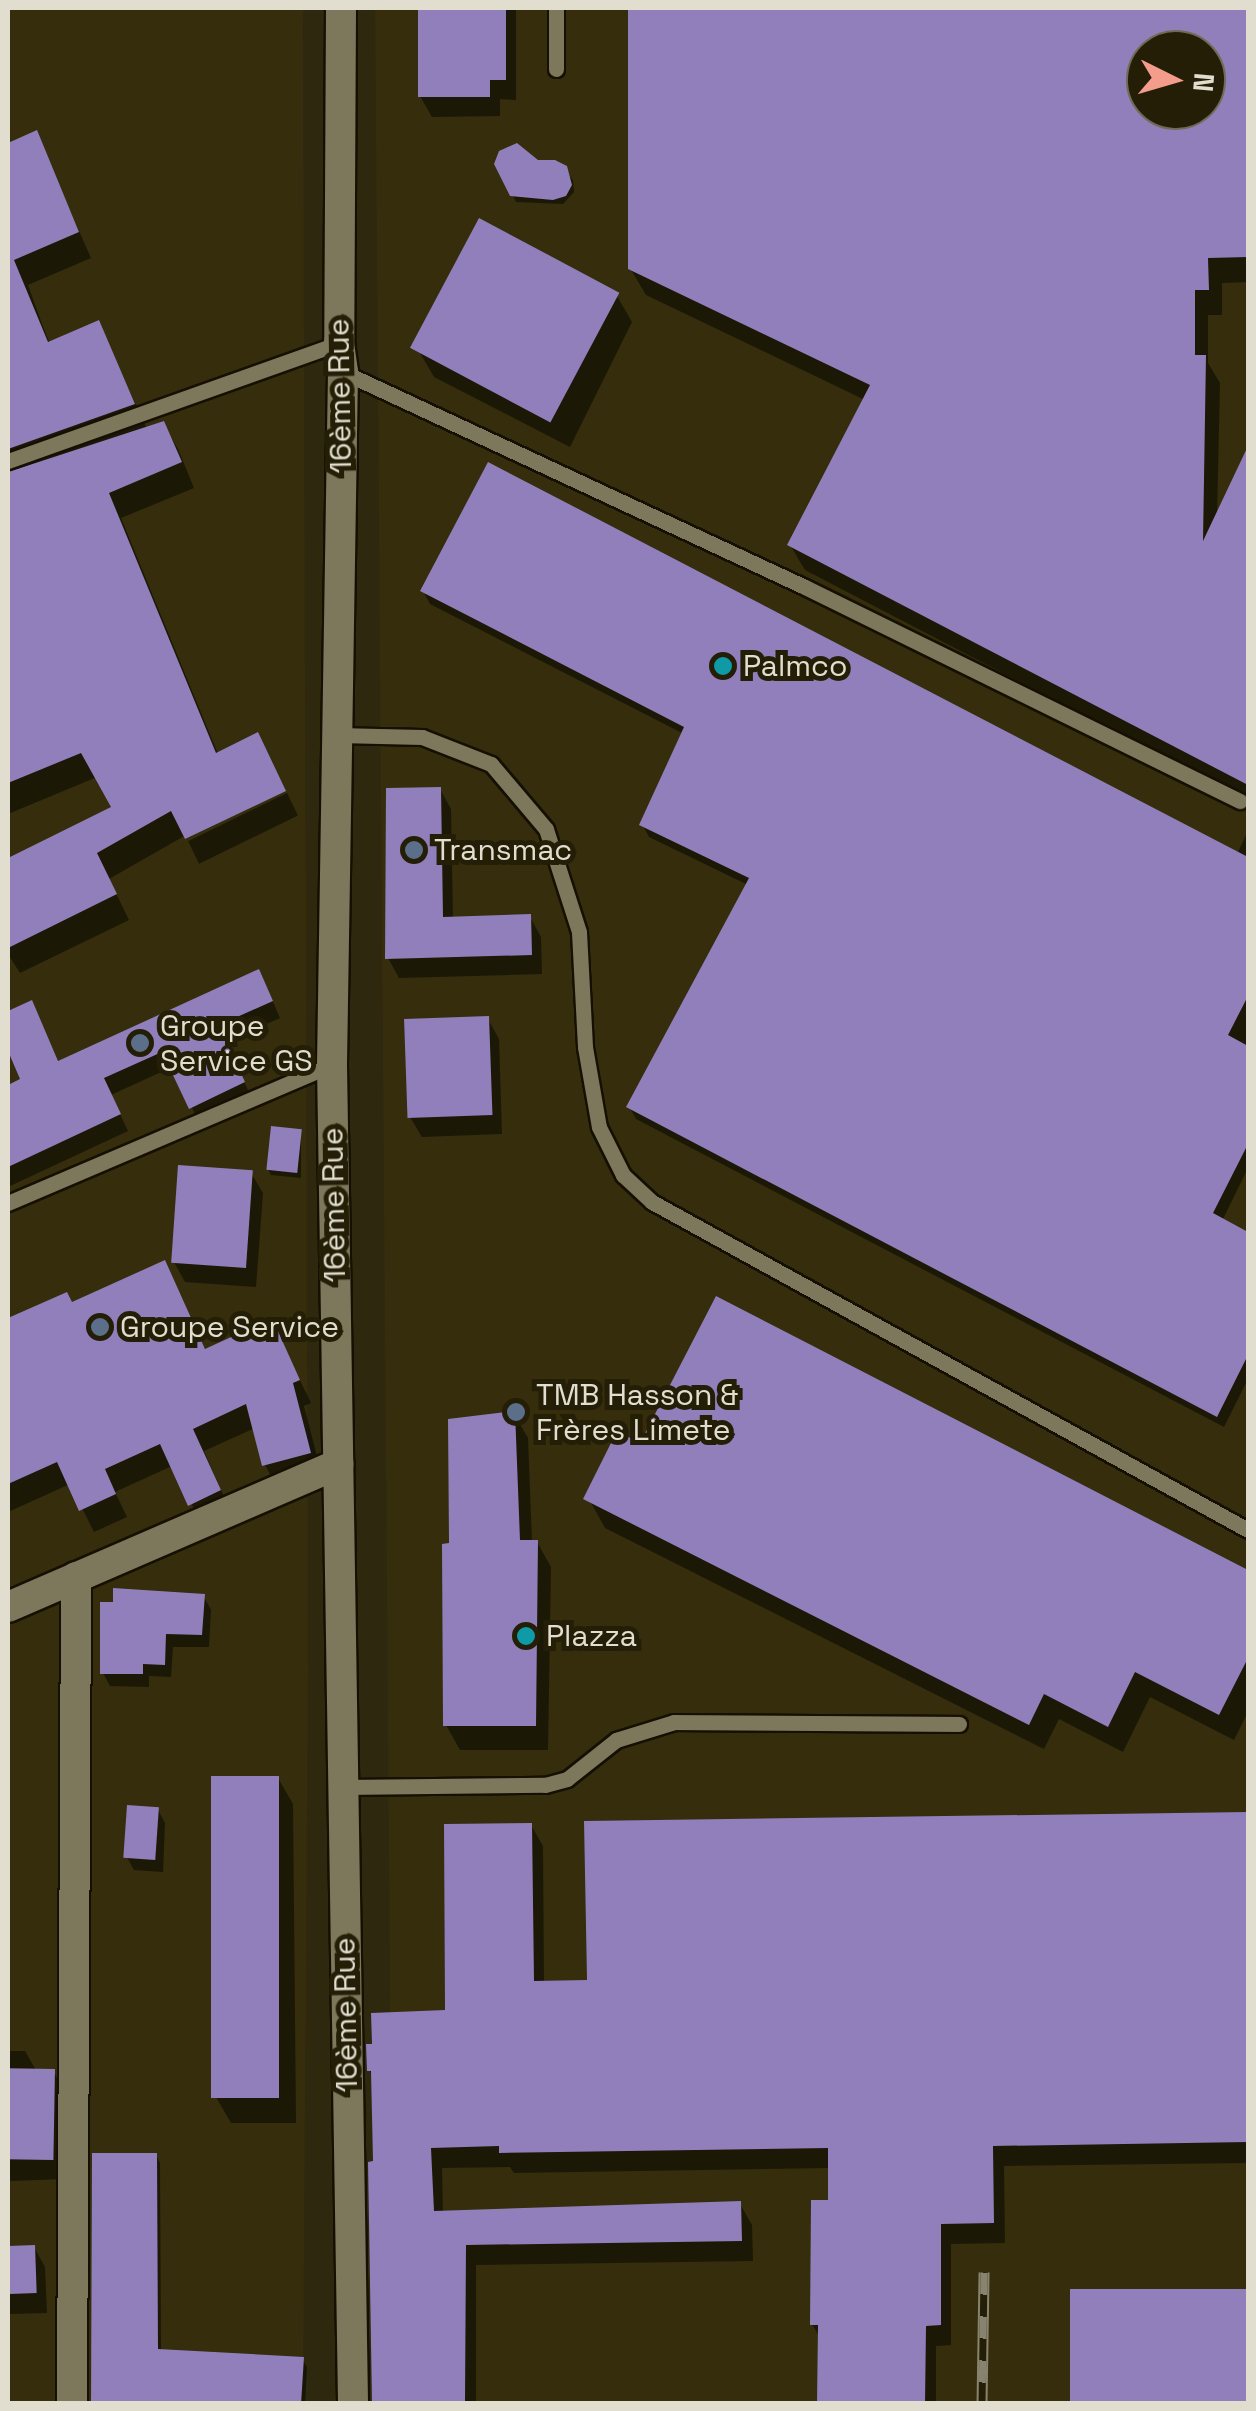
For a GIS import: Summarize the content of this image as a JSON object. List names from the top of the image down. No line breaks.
{"streets":{"street":["16ème Rue"]},"places":["Palmco","Transmac","Groupe Service GS","Groupe Service","TMB Hasson & Frères Limete","Plazza"],"north":"right"}
